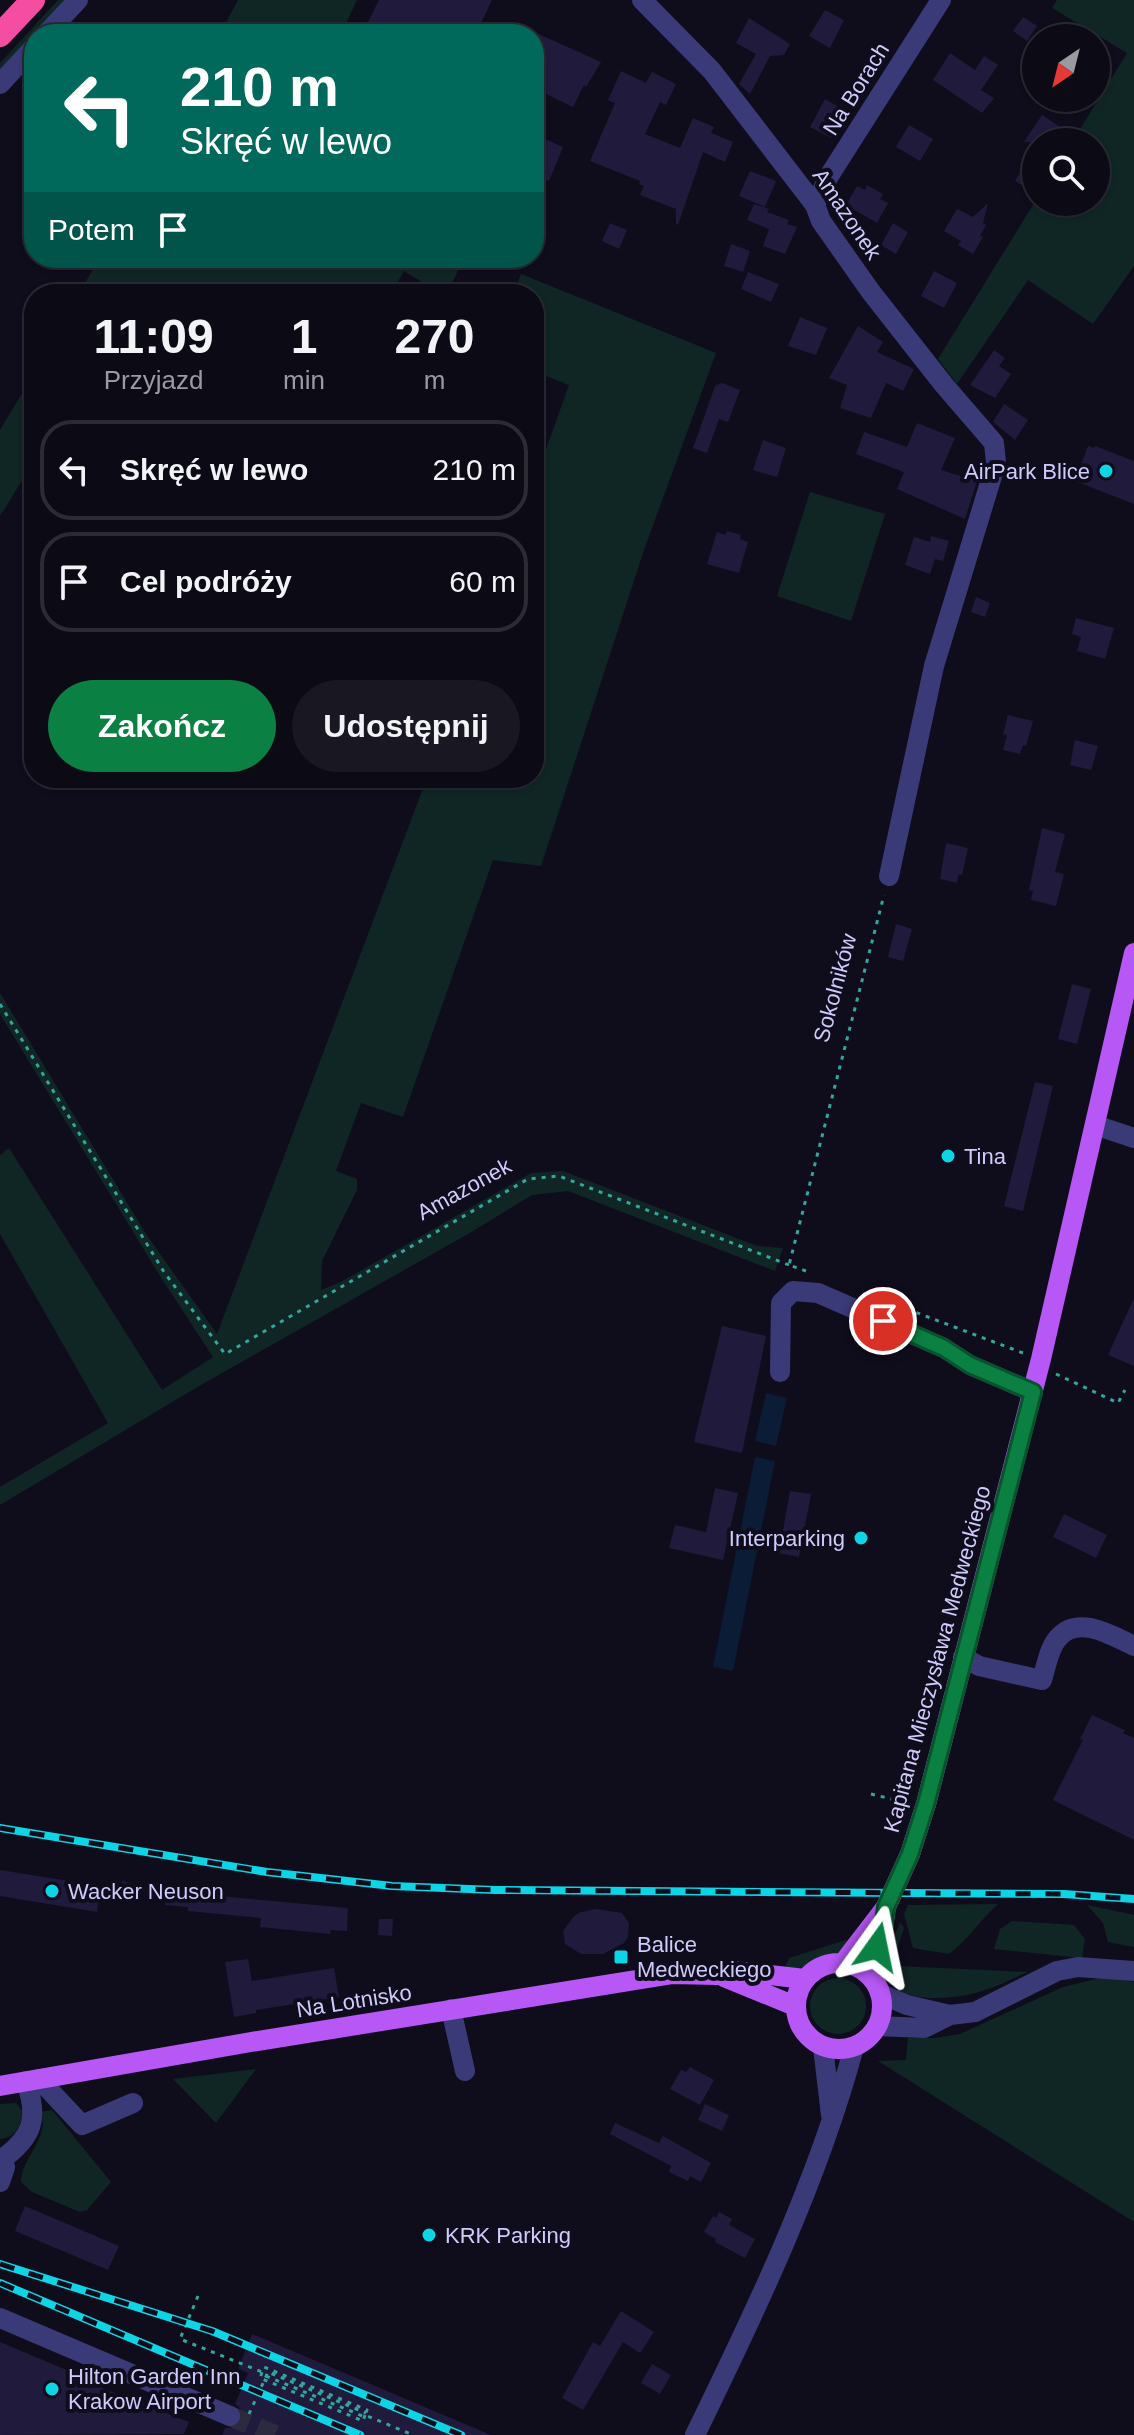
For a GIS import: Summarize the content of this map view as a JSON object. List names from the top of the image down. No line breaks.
{"streets":{"main road":["Kapitana Mieczysława Medweckiego","Na Lotnisko"],"street":["Na Borach","Amazonek"],"path":["Sokolników"]},"crossings":[["Na Borach","Amazonek"],["Amazonek","Sokolników"],["Kapitana Mieczysława Medweckiego","Na Lotnisko"]],"places":{"other":["AirPark Blice","Tina","Interparking","Wacker Neuson","KRK Parking","Hilton Garden Inn Krakow Airport"],"transit":["Balice Medweckiego"]},"north":"bottom left","page":{"turn":["210 m","Skręć w lewo"],"then":"Potem","eta":["11:09","Przyjazd","1","min","270","m"],"list":[{"name":"Skręć w lewo","value":"210 m"},{"name":"Cel podróży","value":"60 m"}],"buttons":["Zakończ","Udostępnij"]}}
